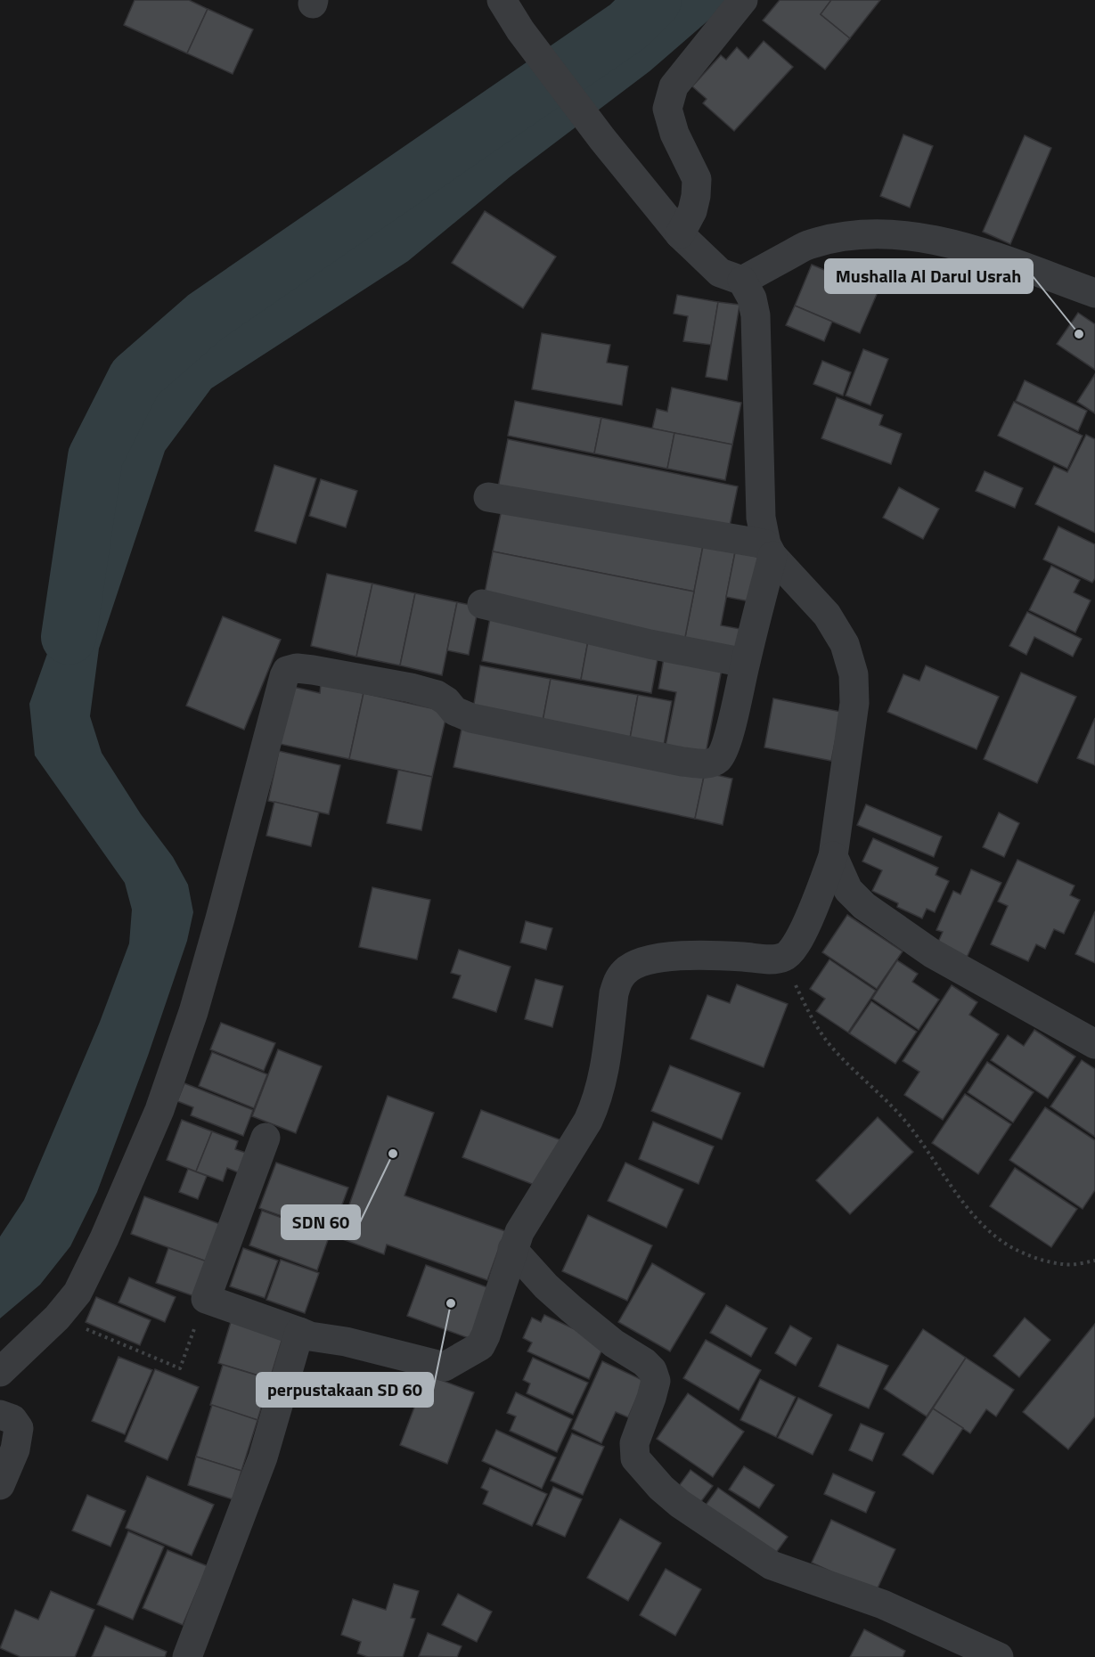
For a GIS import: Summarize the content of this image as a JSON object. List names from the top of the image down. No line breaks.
{"places":["Mushalla Al Darul Usrah","SDN 60","perpustakaan SD 60"]}
